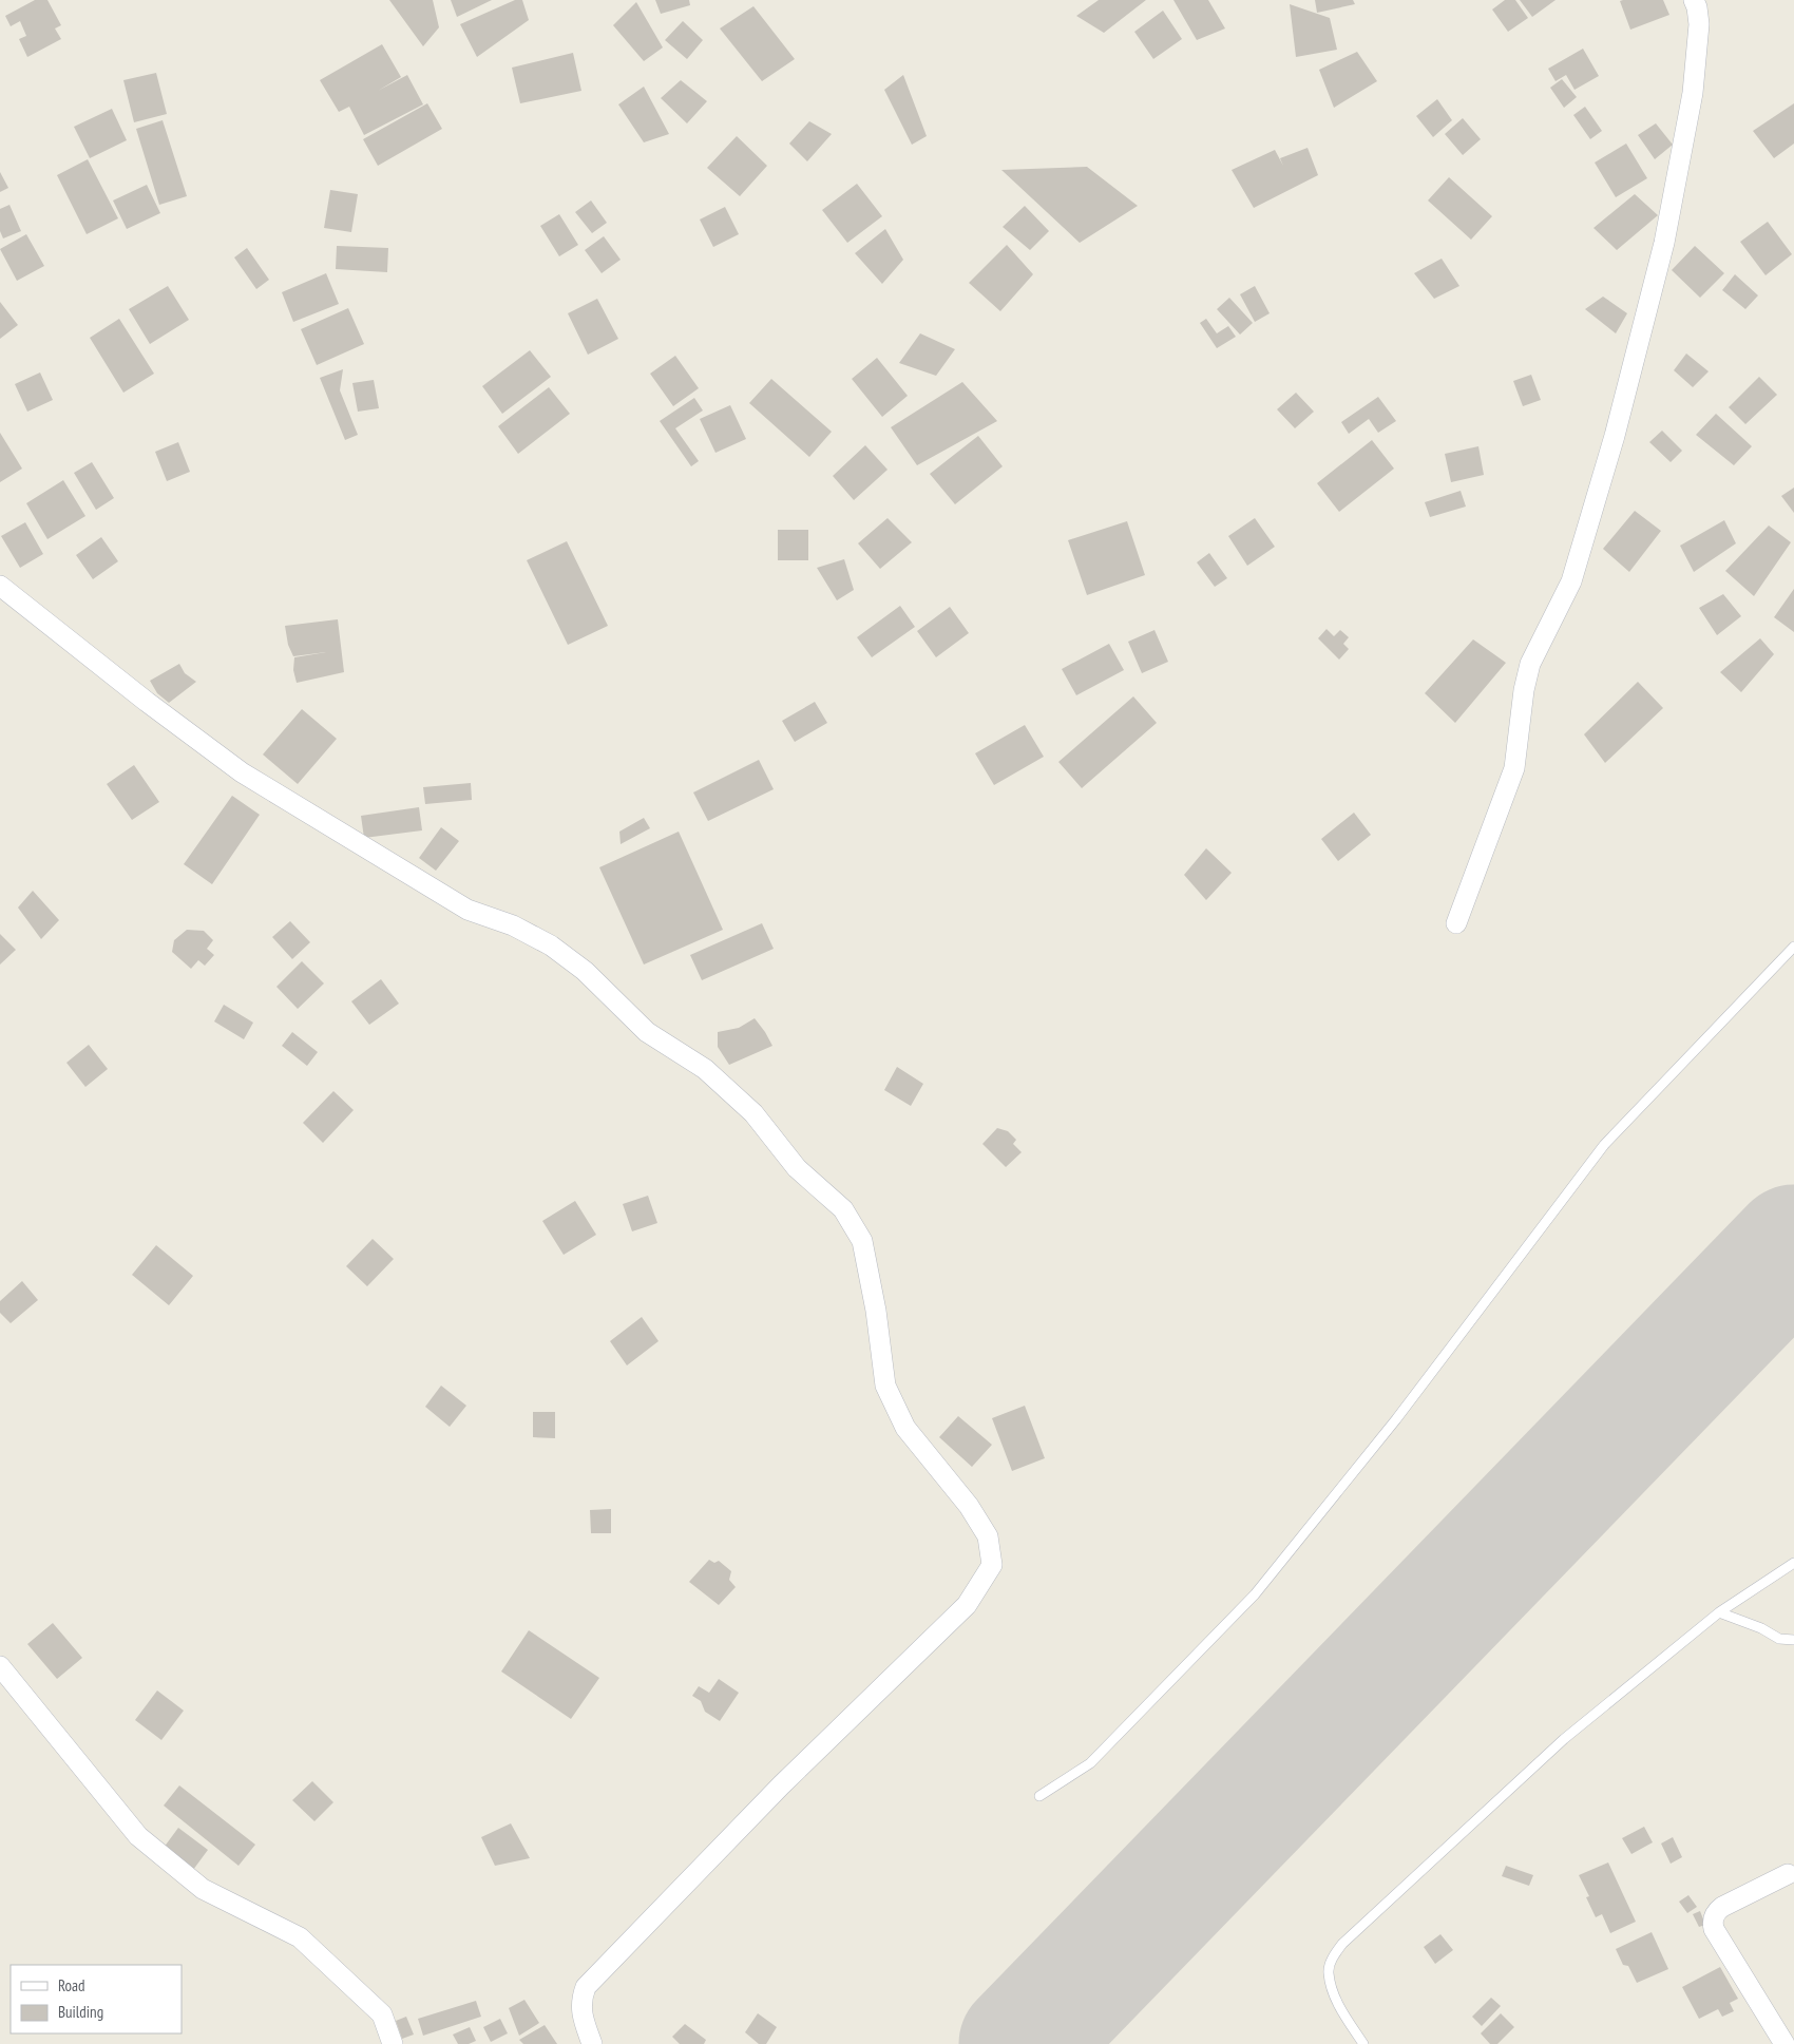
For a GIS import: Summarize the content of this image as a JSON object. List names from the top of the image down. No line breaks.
{"legend":["Road","Building"]}
